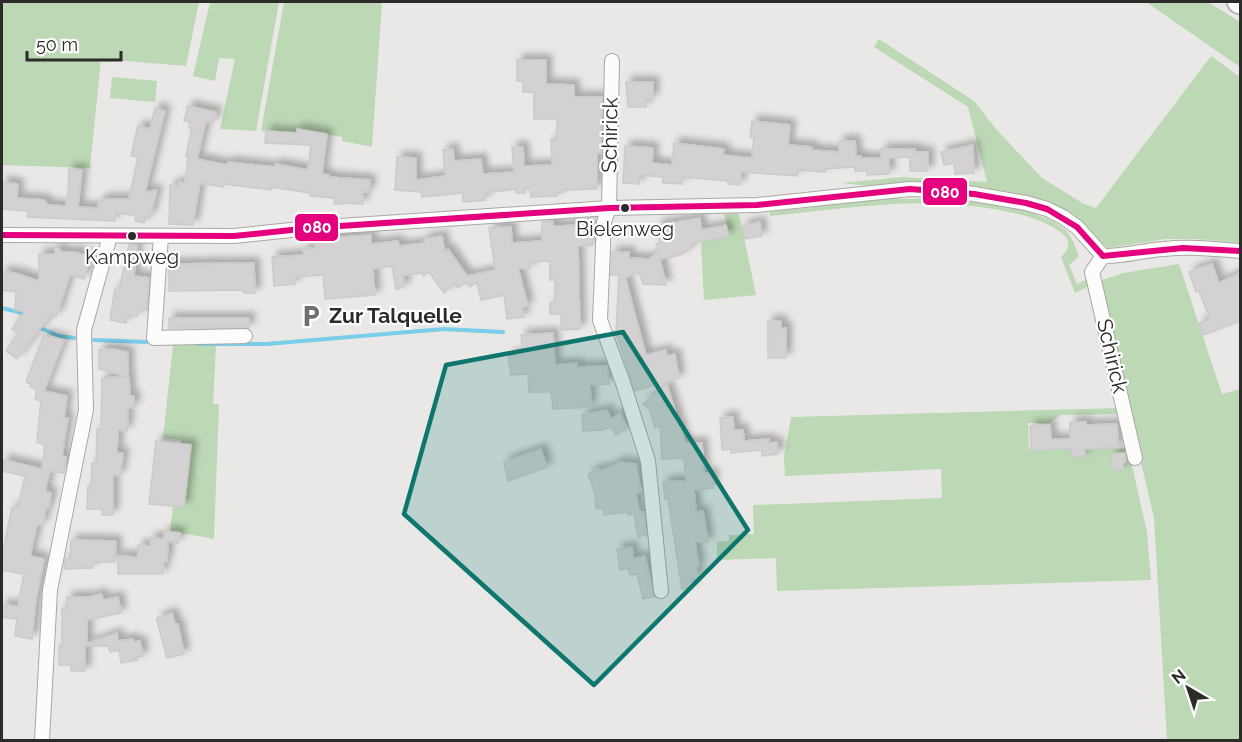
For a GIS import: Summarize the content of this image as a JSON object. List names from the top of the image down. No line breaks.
{"streets":{"street":["Schirick"]},"places":{"other":["Bielenweg","Kampweg"],"parking":["Zur Talquelle"]},"lines":["transit line 080"],"scale_bar":"50 m","north":"top left"}
